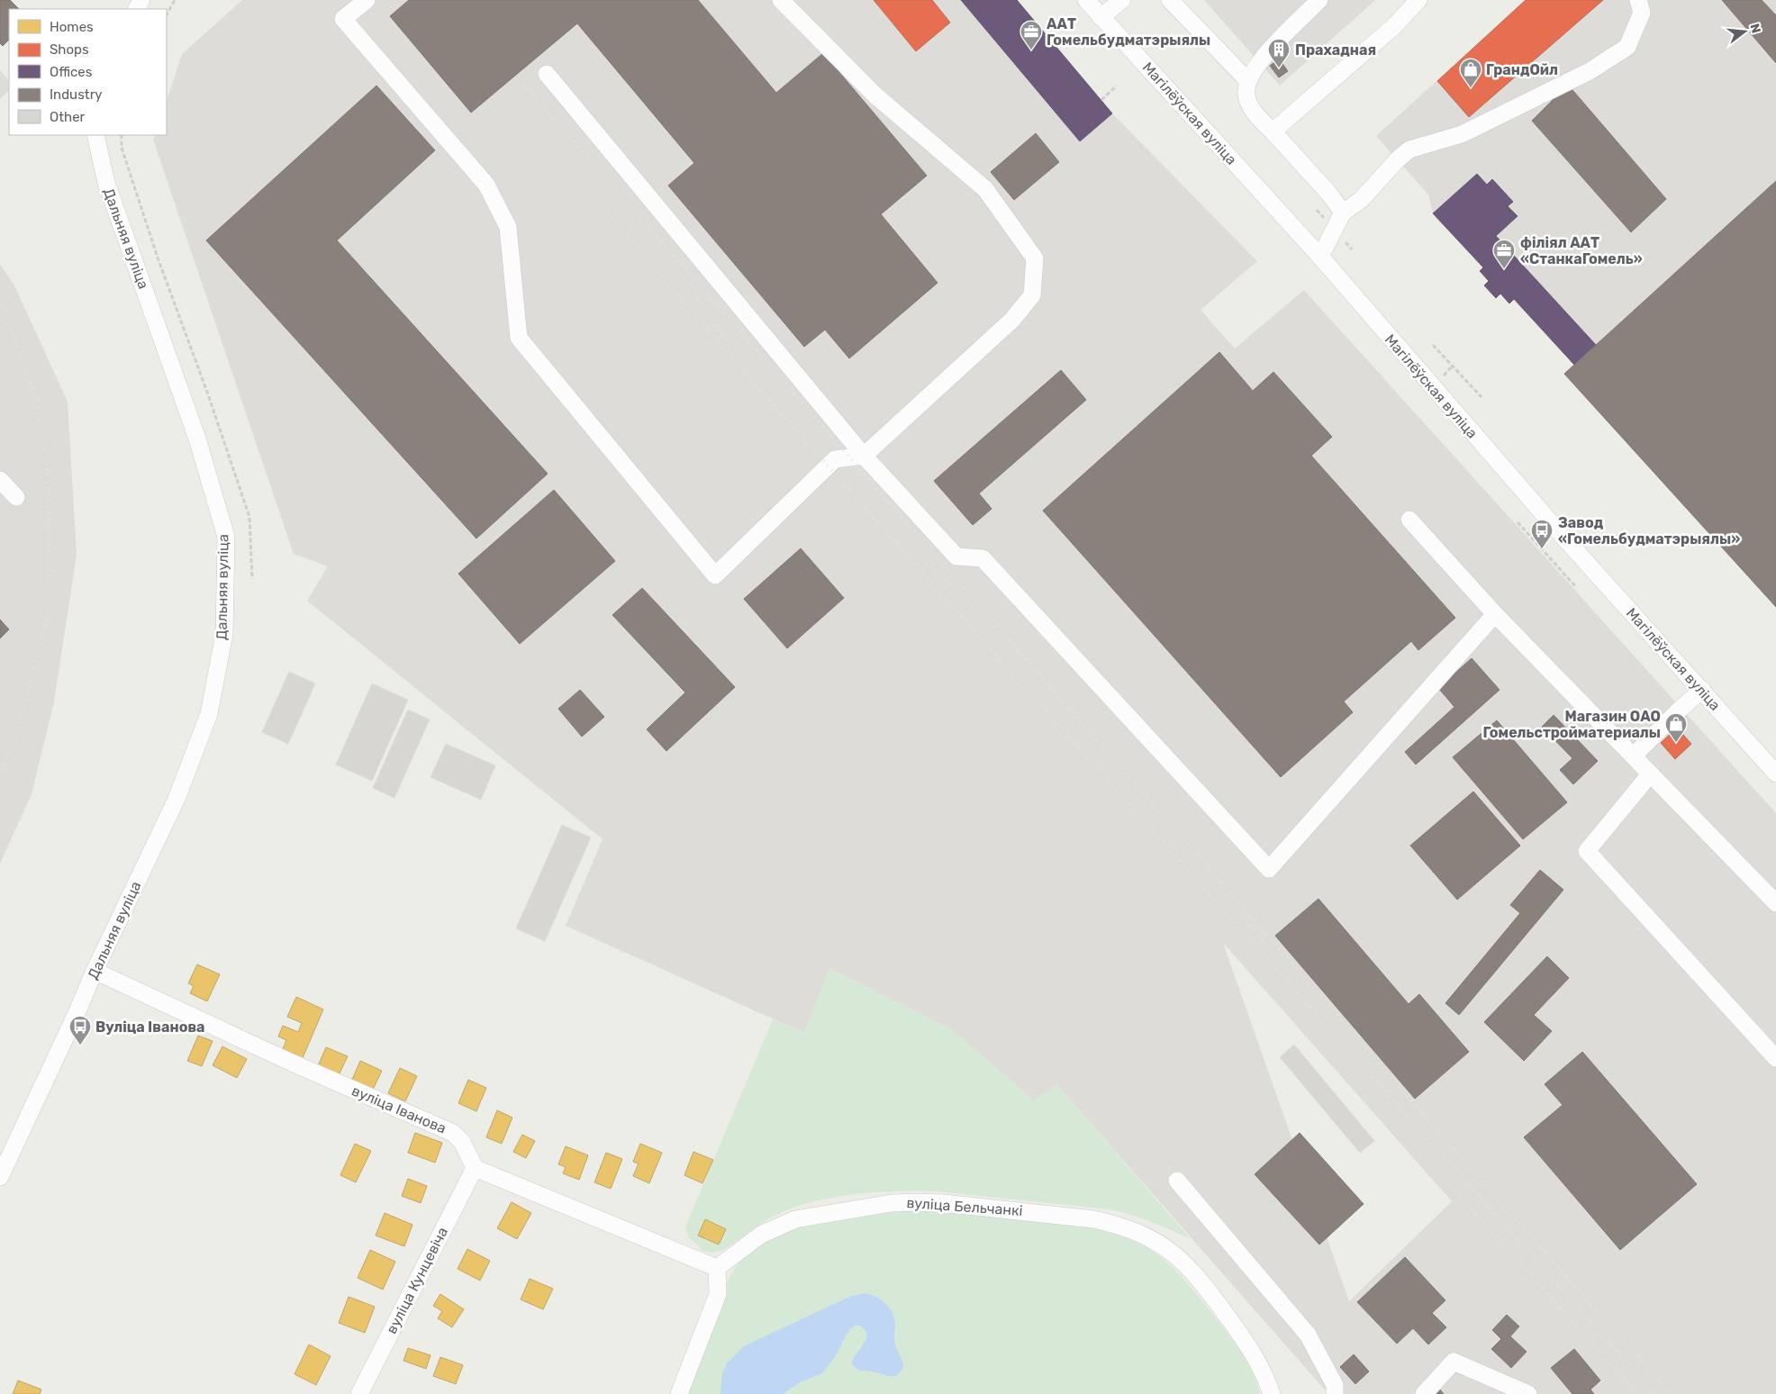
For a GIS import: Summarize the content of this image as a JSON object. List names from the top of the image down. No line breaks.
{"streets":{"street":["Магілёўская вуліца","Дальняя вуліца","вуліца Іванова","вуліца Бельчанкі","вуліца Кунцевіча"]},"crossings":[["Дальняя вуліца","вуліца Іванова"],["вуліца Іванова","вуліца Кунцевіча"]],"places":{"office":["ААТ Гомельбудматэрыялы","філіял ААТ «СтанкаГомель»"],"building":["Прахадная"],"shop":["ГрандОйл","Магазин ОАО Гомельстройматериалы"],"bus stop":["Завод «Гомельбудматэрыялы»","Вуліца Іванова"]},"legend":["Homes","Shops","Offices","Industry","Other"],"north":"right"}
